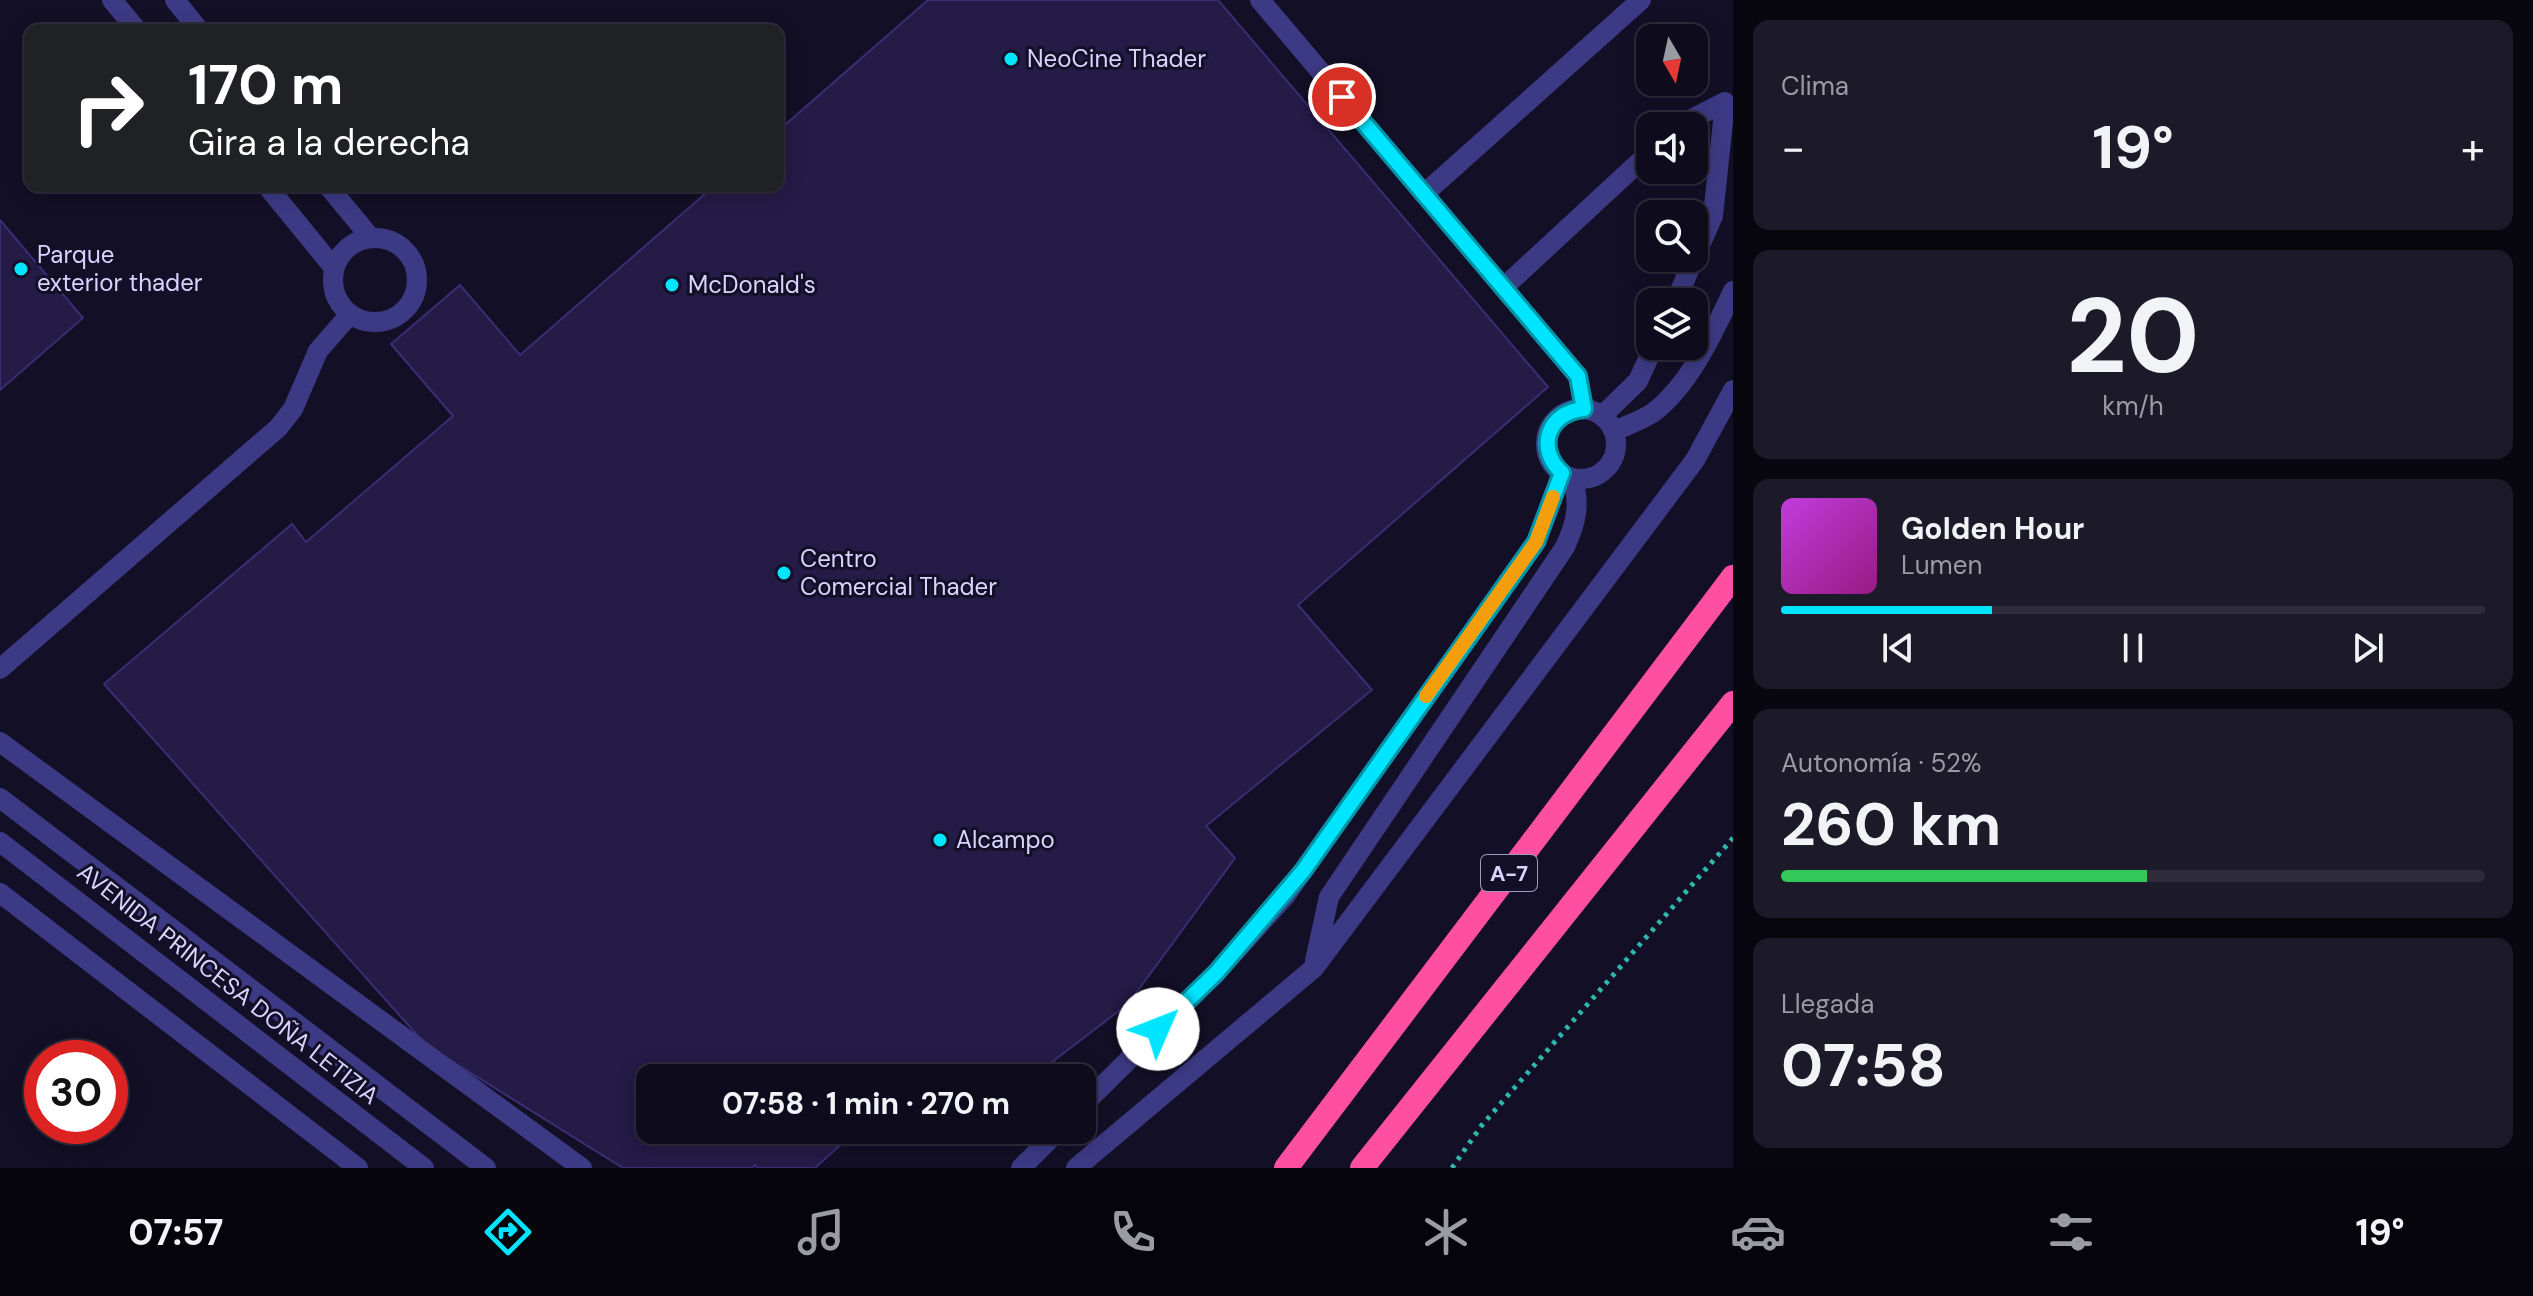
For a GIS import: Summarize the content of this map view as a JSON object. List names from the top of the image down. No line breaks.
{"streets":{"highway":["A-7"],"street":["AVENIDA PRINCESA DOÑA LETIZIA"]},"places":["NeoCine Thader","Parque exterior thader","McDonald's","Centro Comercial Thader","Alcampo"],"north":"bottom","page":{"tile":["Clima",["20","km/h"],["Autonomía · 52%","260 km"],["Llegada","07:58"]],"turn":["170 m","Gira a la derecha"],"heat":["−","19°","+"],"song":["Golden Hour","Lumen"],"limit":"30","trip":"07:58 · 1 min · 270 m","tabs":["07:57","19°"]}}
